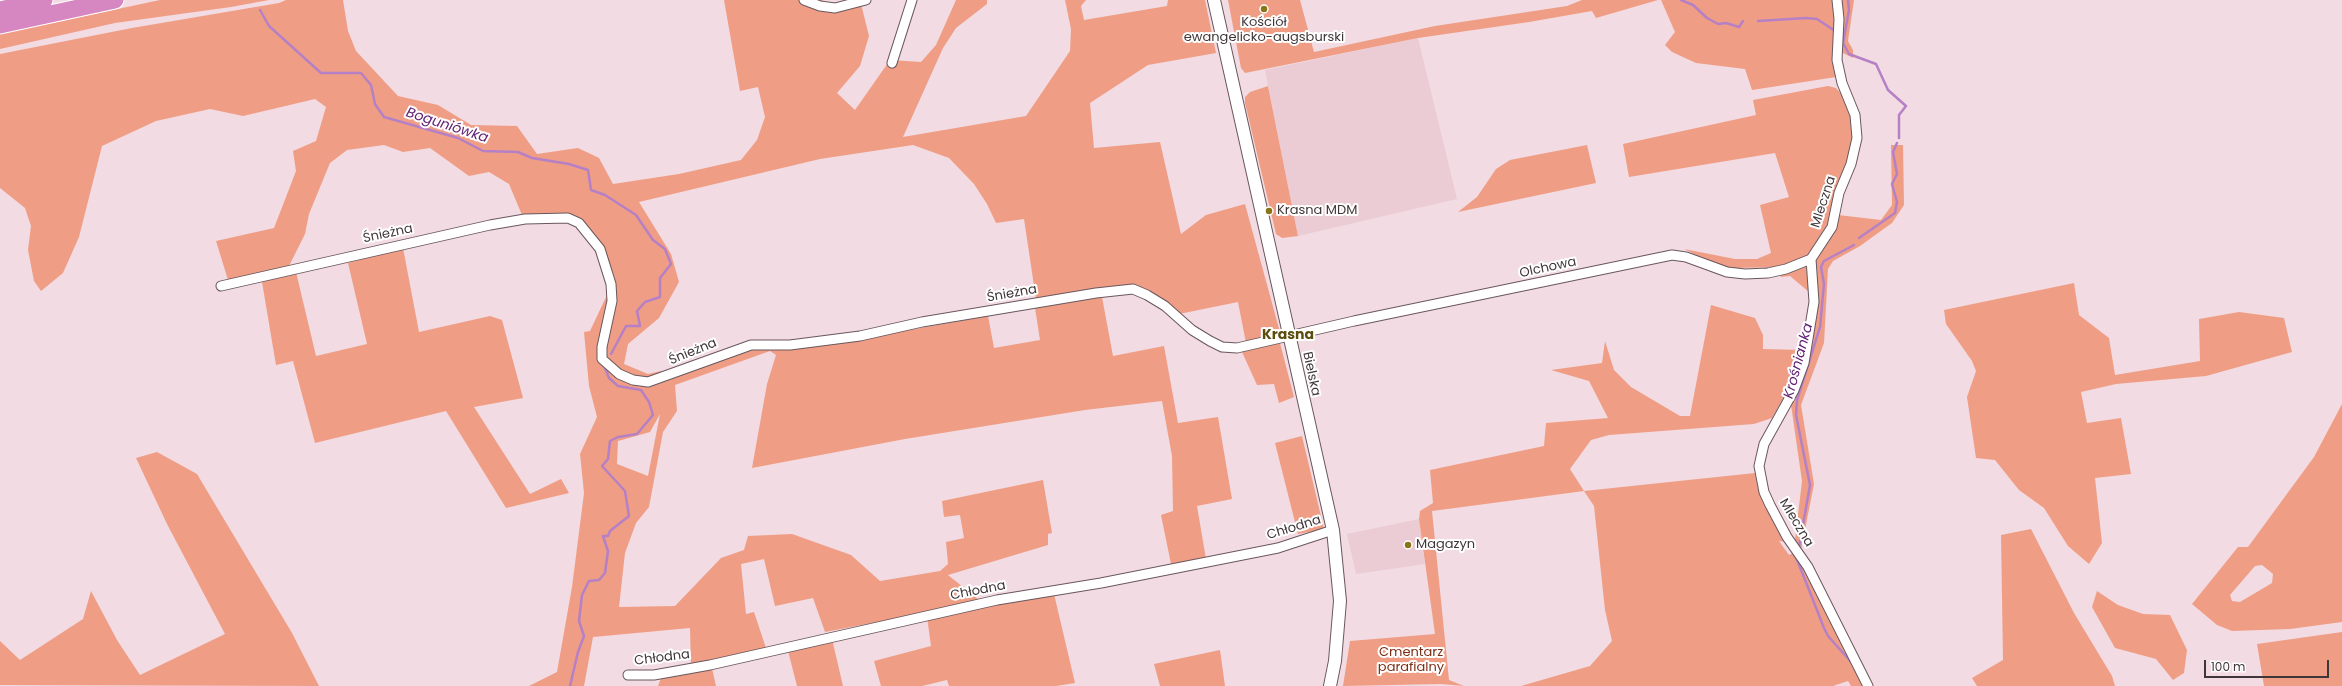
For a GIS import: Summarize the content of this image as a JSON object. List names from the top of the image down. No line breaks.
{"streets":{"street":["Mleczna","Śnieżna","Olchowa","Bielska","Chłodna"]},"crossings":[["Mleczna","Olchowa"],["Śnieżna","Olchowa"],["Śnieżna","Bielska"],["Olchowa","Bielska"],["Bielska","Chłodna"]],"districts":["Krasna"],"water":["Boguniówka","Krośnianka"],"parks":["Cmentarz parafialny"],"places":["Kościół ewangelicko-augsburski","Krasna MDM","Magazyn"],"scale_bar":"100 m"}
